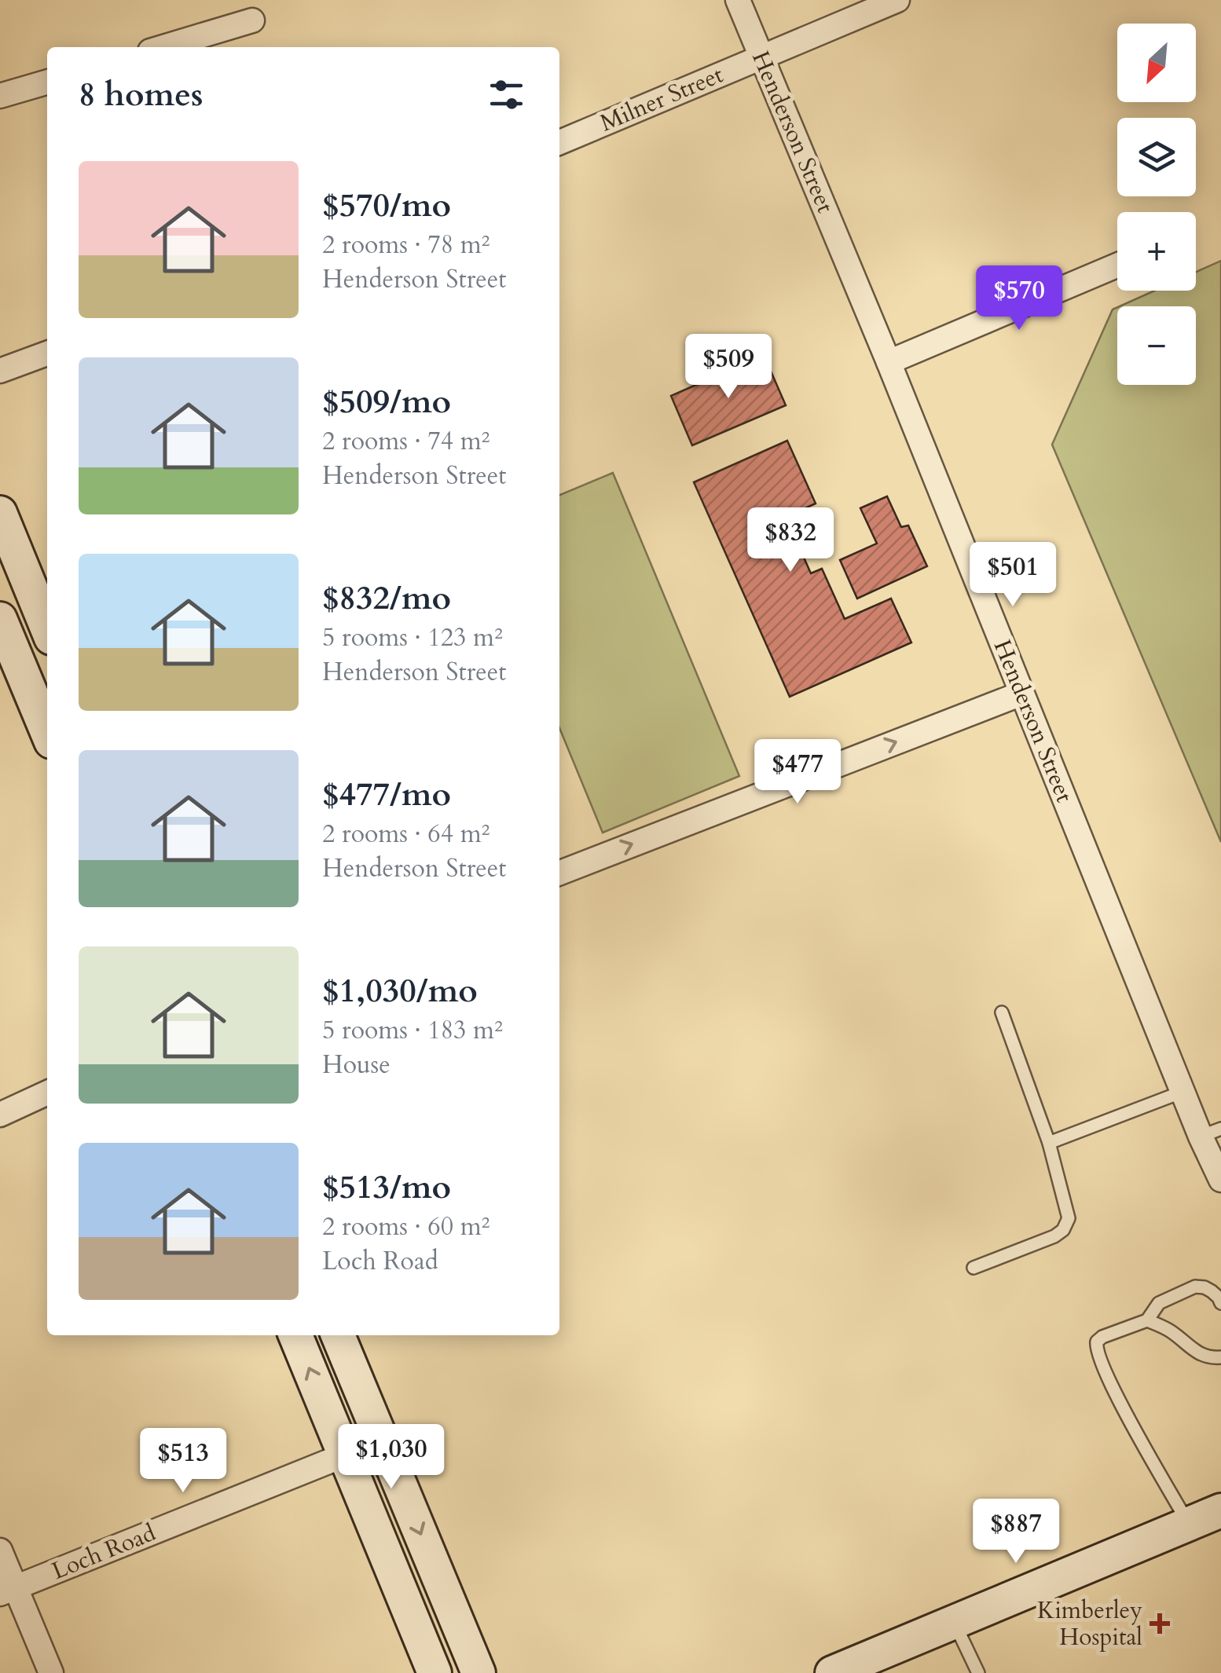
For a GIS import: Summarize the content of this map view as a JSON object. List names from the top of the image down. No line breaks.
{"streets":{"street":["Milner Street","Henderson Street","Loch Road"]},"crossings":[["Milner Street","Henderson Street"]],"places":{"health":["Kimberley Hospital"]},"north":"bottom left","page":{"map_buttons":["+","−"],"heading":"8 homes","list":[{"name":"$570/mo","note":"2 rooms · 78 m² · Henderson Street"},{"name":"$509/mo","note":"2 rooms · 74 m² · Henderson Street"},{"name":"$832/mo","note":"5 rooms · 123 m² · Henderson Street"},{"name":"$477/mo","note":"2 rooms · 64 m² · Henderson Street"},{"name":"$1,030/mo","note":"5 rooms · 183 m² · House"},{"name":"$513/mo","note":"2 rooms · 60 m² · Loch Road"}],"price":["$570","$509","$832","$501","$477","$1,030","$513","$887"]}}
